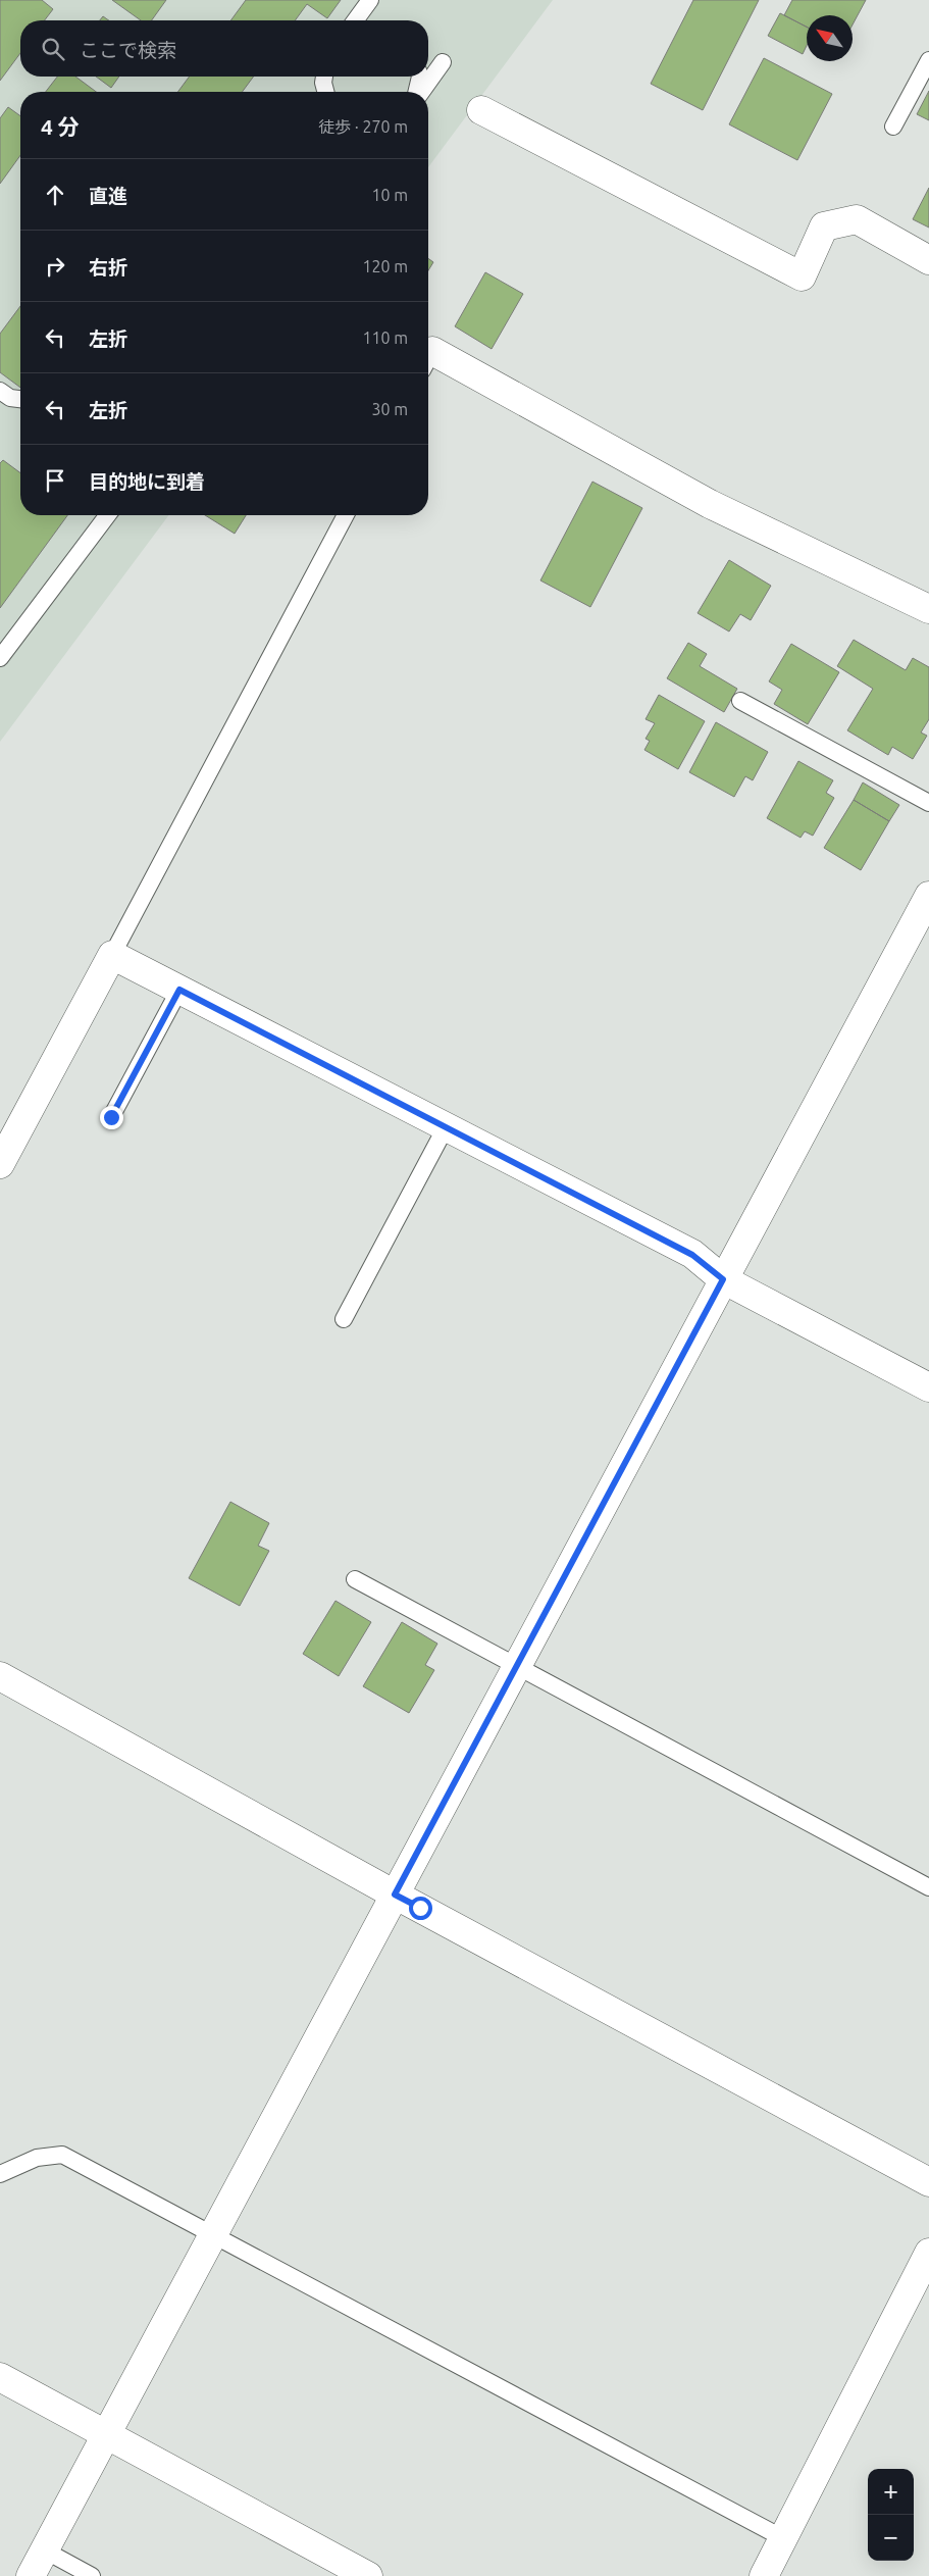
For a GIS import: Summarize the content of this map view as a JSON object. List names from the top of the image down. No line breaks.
{"north":"top left","page":{"search":"ここで検索","heading":["4 分","徒歩 · 270 m"],"list":[["直進","10 m"],["右折","120 m"],["左折","110 m"],["左折","30 m"],"目的地に到着"],"map_buttons":["+","−"]}}
